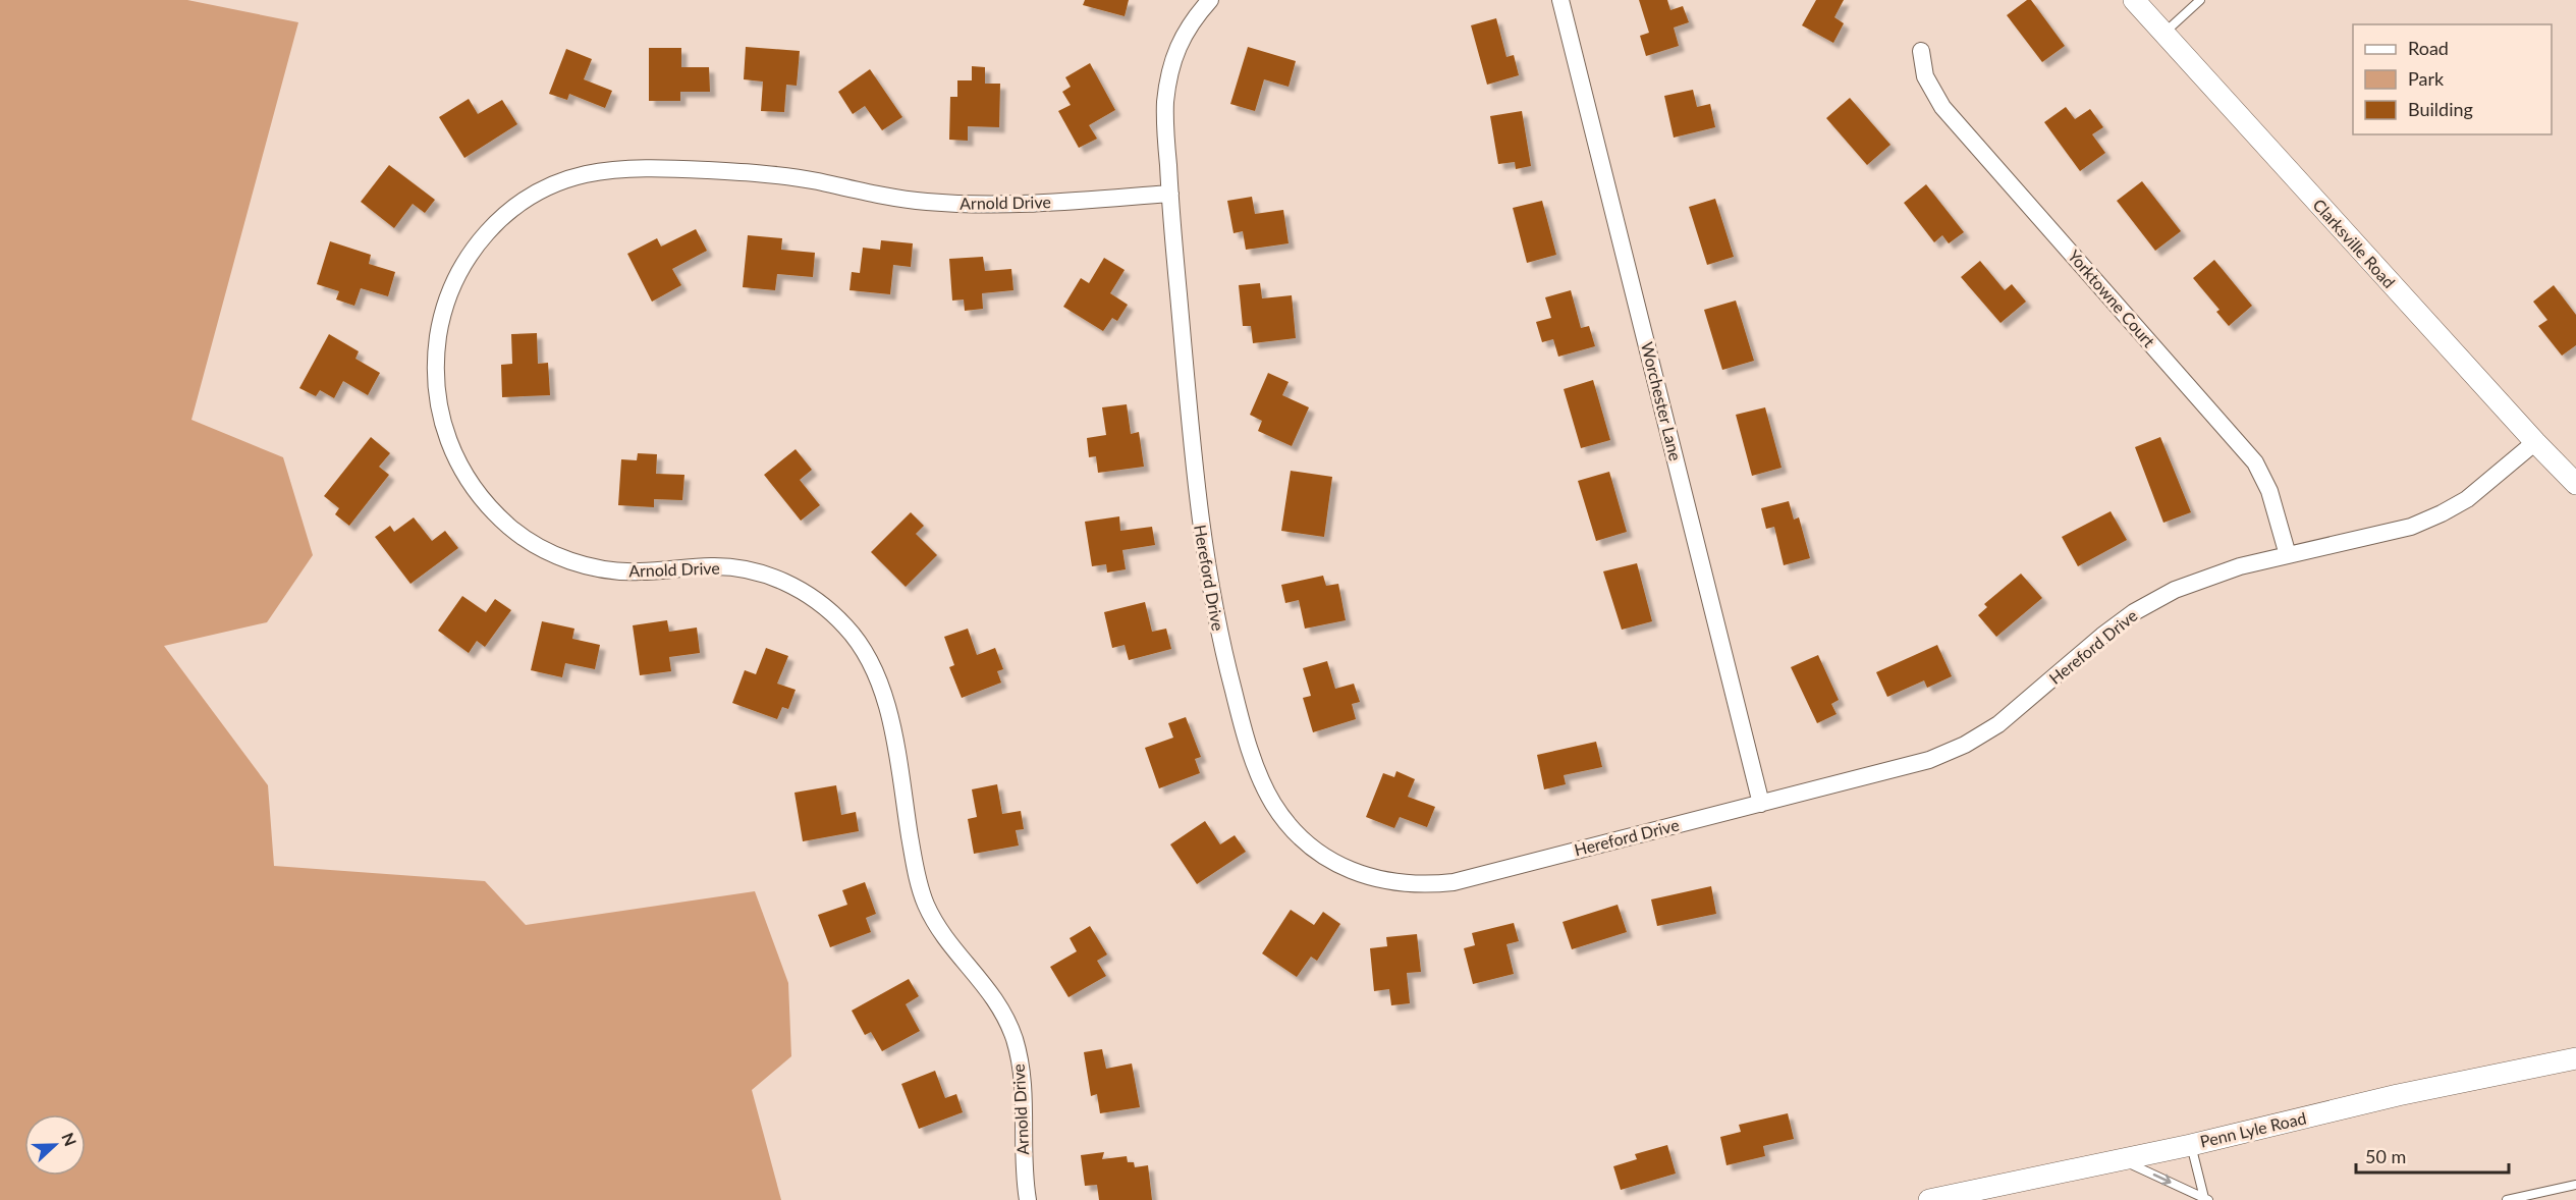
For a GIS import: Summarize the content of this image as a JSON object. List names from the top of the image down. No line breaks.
{"streets":{"street":["Arnold Drive","Clarksville Road","Yorktowne Court","Worchester Lane","Hereford Drive","Penn Lyle Road"]},"crossings":[["Arnold Drive","Hereford Drive"],["Clarksville Road","Hereford Drive"],["Yorktowne Court","Hereford Drive"],["Worchester Lane","Hereford Drive"]],"legend":["Road","Park","Building"],"scale_bar":"50 m","north":"right"}
